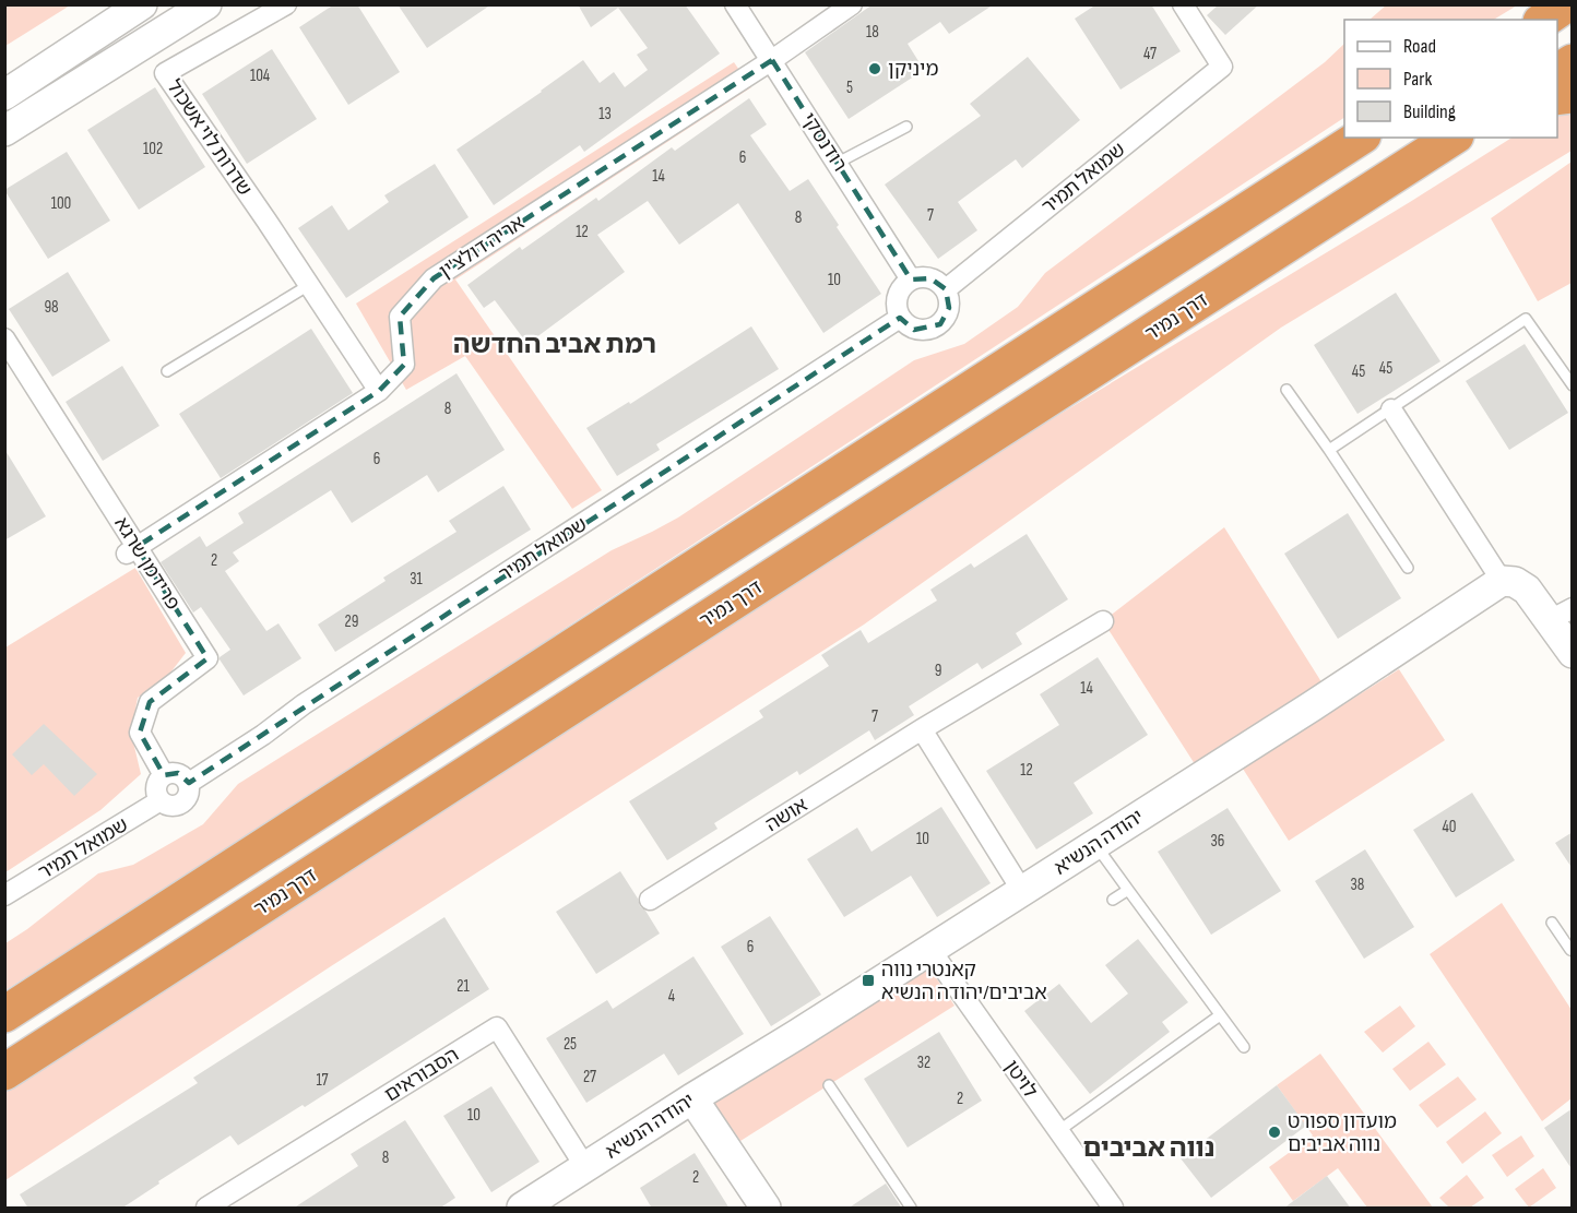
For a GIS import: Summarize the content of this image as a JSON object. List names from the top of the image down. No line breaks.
{"streets":{"highway":["דרך נמיר"],"street":["שדרות לוי אשכול","רודנסקי","שמואל תמיר","אריה דולצ'ין","פרידמן שרגא","אושה","יהודה הנשיא","הסבוראים","לויטן"]},"crossings":[["רודנסקי","שמואל תמיר"],["רודנסקי","אריה דולצ'ין"],["שמואל תמיר","פרידמן שרגא"],["אריה דולצ'ין","פרידמן שרגא"],["יהודה הנשיא","הסבוראים"],["יהודה הנשיא","לויטן"]],"districts":["רמת אביב החדשה","נווה אביבים"],"places":{"other":["מיניקן","מועדון ספורט נווה אביבים"],"transit":["קאנטרי נווה אביבים/יהודה הנשיא"]},"house_numbers":["18","47","104","5","13","102","6","14","100","7","8","12","10","98","45","45","8","6","2","31","29","9","14","7","12","40","10","36","38","6","21","4","25","32","27","17","2","10","8","2"],"legend":["Road","Park","Building"]}
